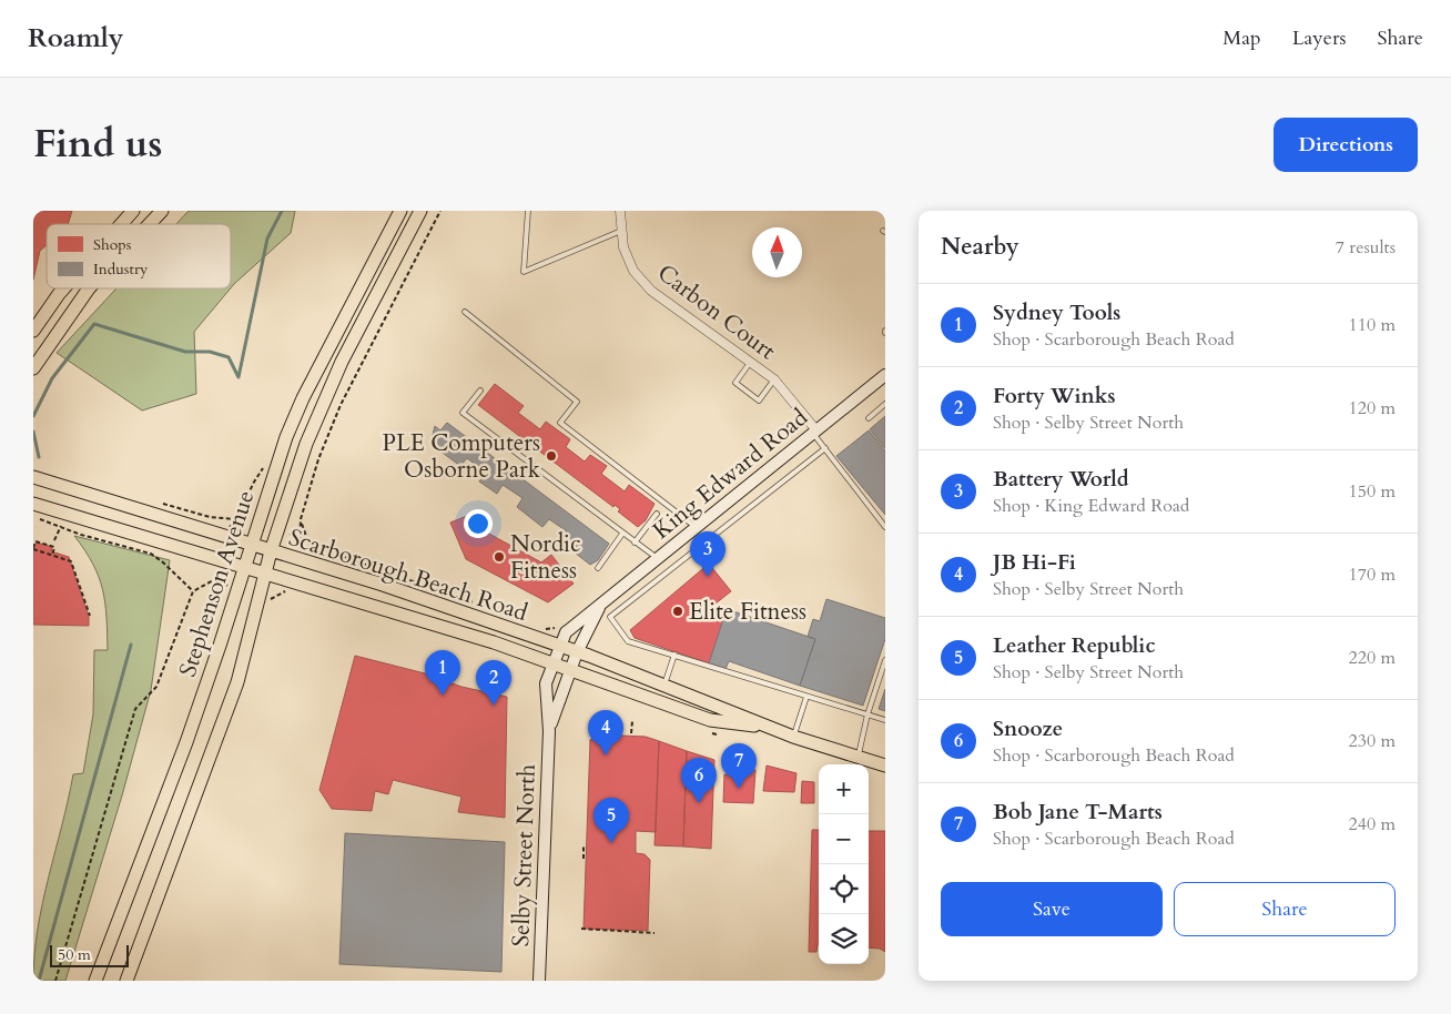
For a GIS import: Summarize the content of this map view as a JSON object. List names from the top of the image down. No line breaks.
{"streets":{"main road":["King Edward Road","Scarborough Beach Road","Stephenson Avenue","Selby Street North"],"street":["Carbon Court"]},"crossings":[["Carbon Court","King Edward Road"],["King Edward Road","Scarborough Beach Road"],["King Edward Road","Selby Street North"],["Scarborough Beach Road","Stephenson Avenue"],["Scarborough Beach Road","Selby Street North"]],"places":["PLE Computers Osborne Park","Nordic Fitness","Elite Fitness"],"legend":["Shops","Industry"],"scale_bar":"50 m","north":"top","page":{"header":"Roamly","nav":["Map","Layers","Share"],"title":"Find us","buttons":["Directions",["Save","Share"]],"heading":["Nearby","7 results"],"list":[{"mark":"1","name":"Sydney Tools","note":"Shop · Scarborough Beach Road","value":"110 m"},{"mark":"2","name":"Forty Winks","note":"Shop · Selby Street North","value":"120 m"},{"mark":"3","name":"Battery World","note":"Shop · King Edward Road","value":"150 m"},{"mark":"4","name":"JB Hi-Fi","note":"Shop · Selby Street North","value":"170 m"},{"mark":"5","name":"Leather Republic","note":"Shop · Selby Street North","value":"220 m"},{"mark":"6","name":"Snooze","note":"Shop · Scarborough Beach Road","value":"230 m"},{"mark":"7","name":"Bob Jane T-Marts","note":"Shop · Scarborough Beach Road","value":"240 m"}],"pins":["3","1","2","4","7","6","5"],"map_buttons":["+","−"],"scale":"50 m"}}
